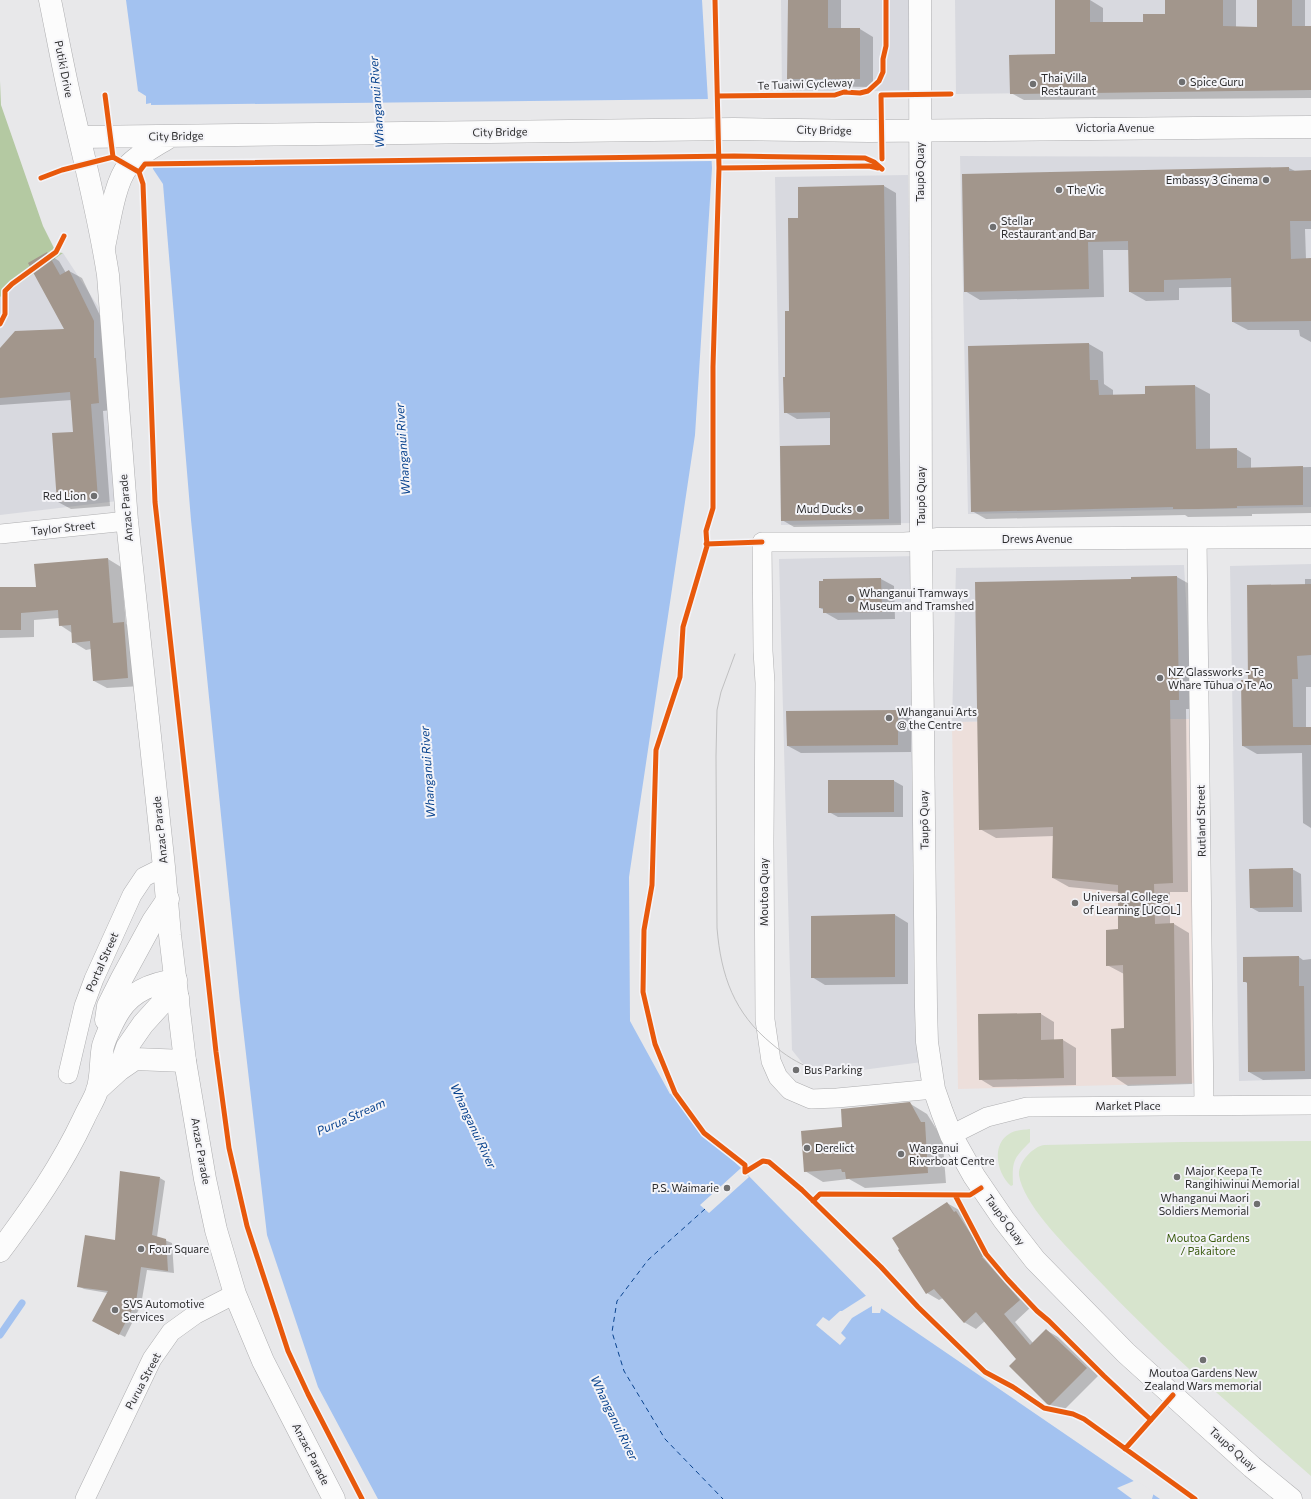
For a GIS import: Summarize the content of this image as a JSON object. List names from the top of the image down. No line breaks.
{"streets":{"main road":["Putiki Drive","Victoria Avenue","City Bridge","Taupō Quay","Anzac Parade","Drews Avenue"],"street":["Taylor Street","Rutland Street","Moutoa Quay","Portal Street","Market Place","Purua Street"],"cycle path":["Te Tuaiwi Cycleway"]},"crossings":[["Putiki Drive","City Bridge"],["Putiki Drive","Anzac Parade"],["Victoria Avenue","City Bridge"],["Victoria Avenue","Taupō Quay"],["City Bridge","Taupō Quay"],["City Bridge","Anzac Parade"],["Taupō Quay","Drews Avenue"],["Taupō Quay","Moutoa Quay"],["Taupō Quay","Market Place"],["Anzac Parade","Taylor Street"],["Anzac Parade","Portal Street"],["Anzac Parade","Purua Street"],["Drews Avenue","Rutland Street"],["Drews Avenue","Moutoa Quay"],["Rutland Street","Market Place"]],"water":["Whanganui River","Purua Stream"],"parks":["Moutoa Gardens / Pākaitore"],"places":["Spice Guru","Thai Villa Restaurant","Embassy 3 Cinema","The Vic","Stellar Restaurant and Bar","Red Lion","Mud Ducks","Whanganui Tramways Museum and Tramshed","NZ Glassworks - Te Whare Tūhua o Te Ao","Whanganui Arts @ the Centre","Universal College of Learning [UCOL]","Bus Parking","Derelict","Wanganui Riverboat Centre","Major Keepa Te Rangihiwinui Memorial","P.S. Waimarie","Whanganui Maori Soldiers Memorial","Four Square","SVS Automotive Services","Moutoa Gardens New Zealand Wars memorial"]}
